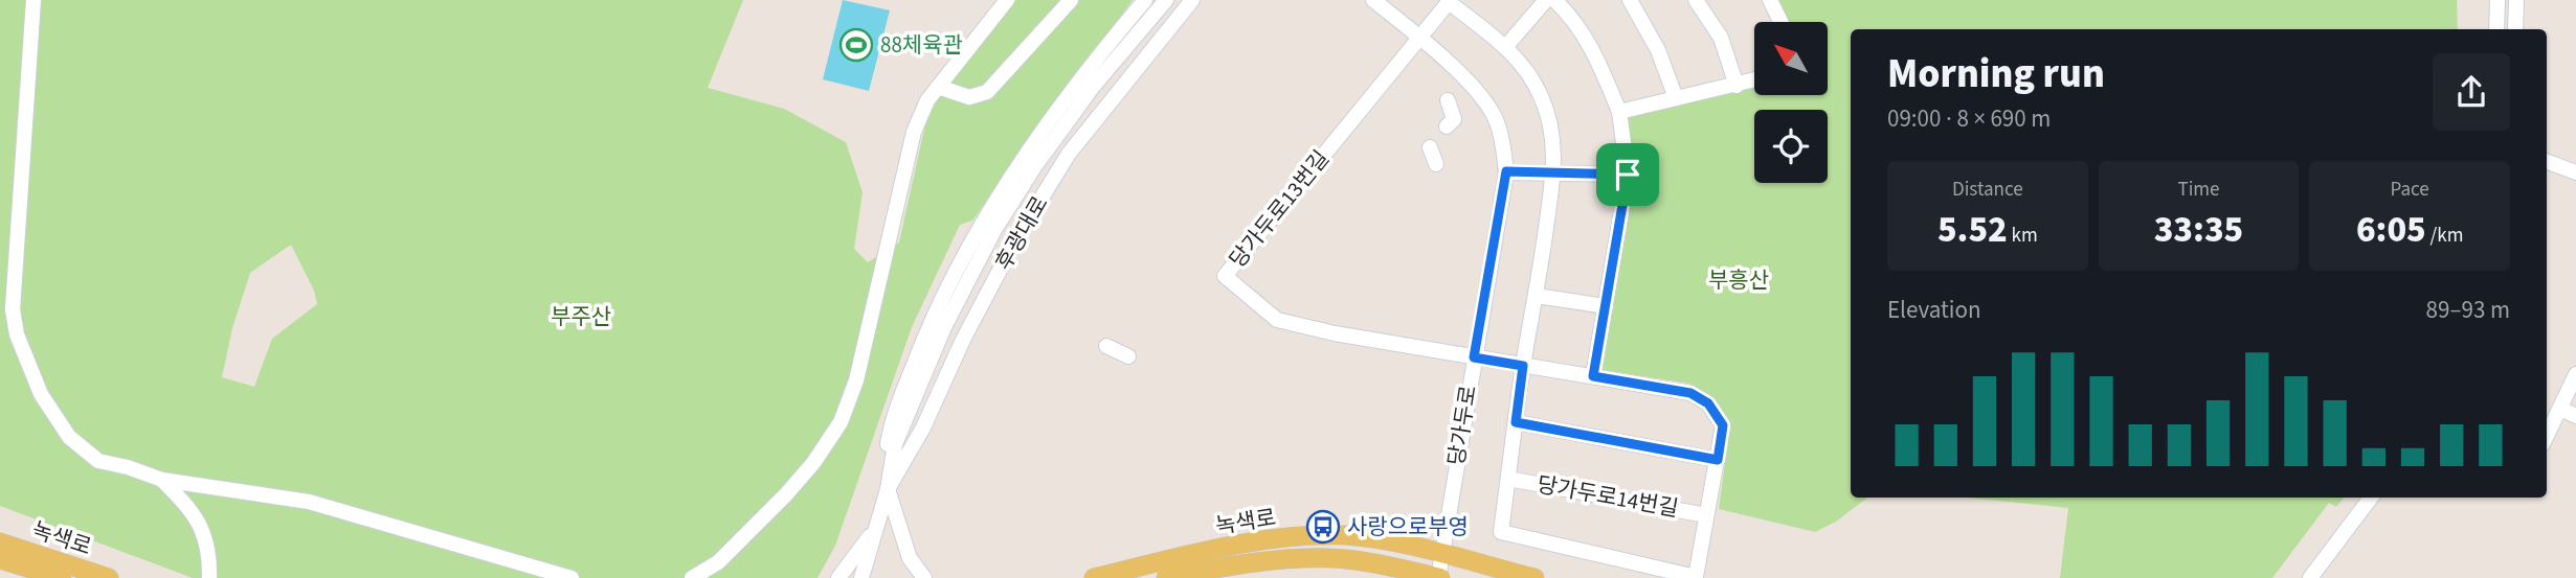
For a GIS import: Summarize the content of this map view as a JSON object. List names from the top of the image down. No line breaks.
{"streets":{"main road":["녹색로"],"street":["당가두로13번길","후광대로","당가두로","당가두로14번길"]},"crossings":[["당가두로13번길","당가두로"],["당가두로","녹색로"]],"parks":["부흥산","부주산"],"places":{"sports":["88체육관"],"bus stop":["사랑으로부영"]},"north":"top left","page":{"heading":["Morning run","09:00 · 8 × 690 m"],"stats":[["Distance","5.52 km"],["Time","33:35"],["Pace","6:05 /km"]],"chart":["Elevation","89–93 m"]}}
